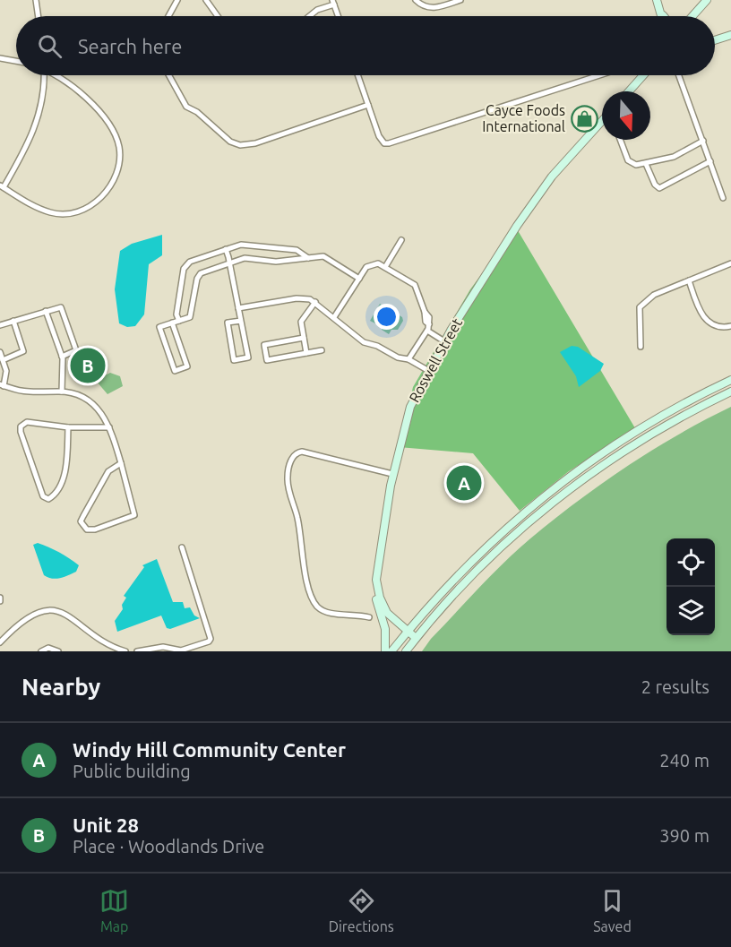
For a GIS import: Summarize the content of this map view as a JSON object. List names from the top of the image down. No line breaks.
{"streets":{"main road":["Roswell Street"]},"places":{"shop":["Cayce Foods International"]},"north":"bottom","page":{"search":"Search here","pins":["B","A"],"heading":["Nearby","2 results"],"list":[{"mark":"A","name":"Windy Hill Community Center","note":"Public building","value":"240 m"},{"mark":"B","name":"Unit 28","note":"Place · Woodlands Drive","value":"390 m"}],"nav":["Map","Directions","Saved"]}}
